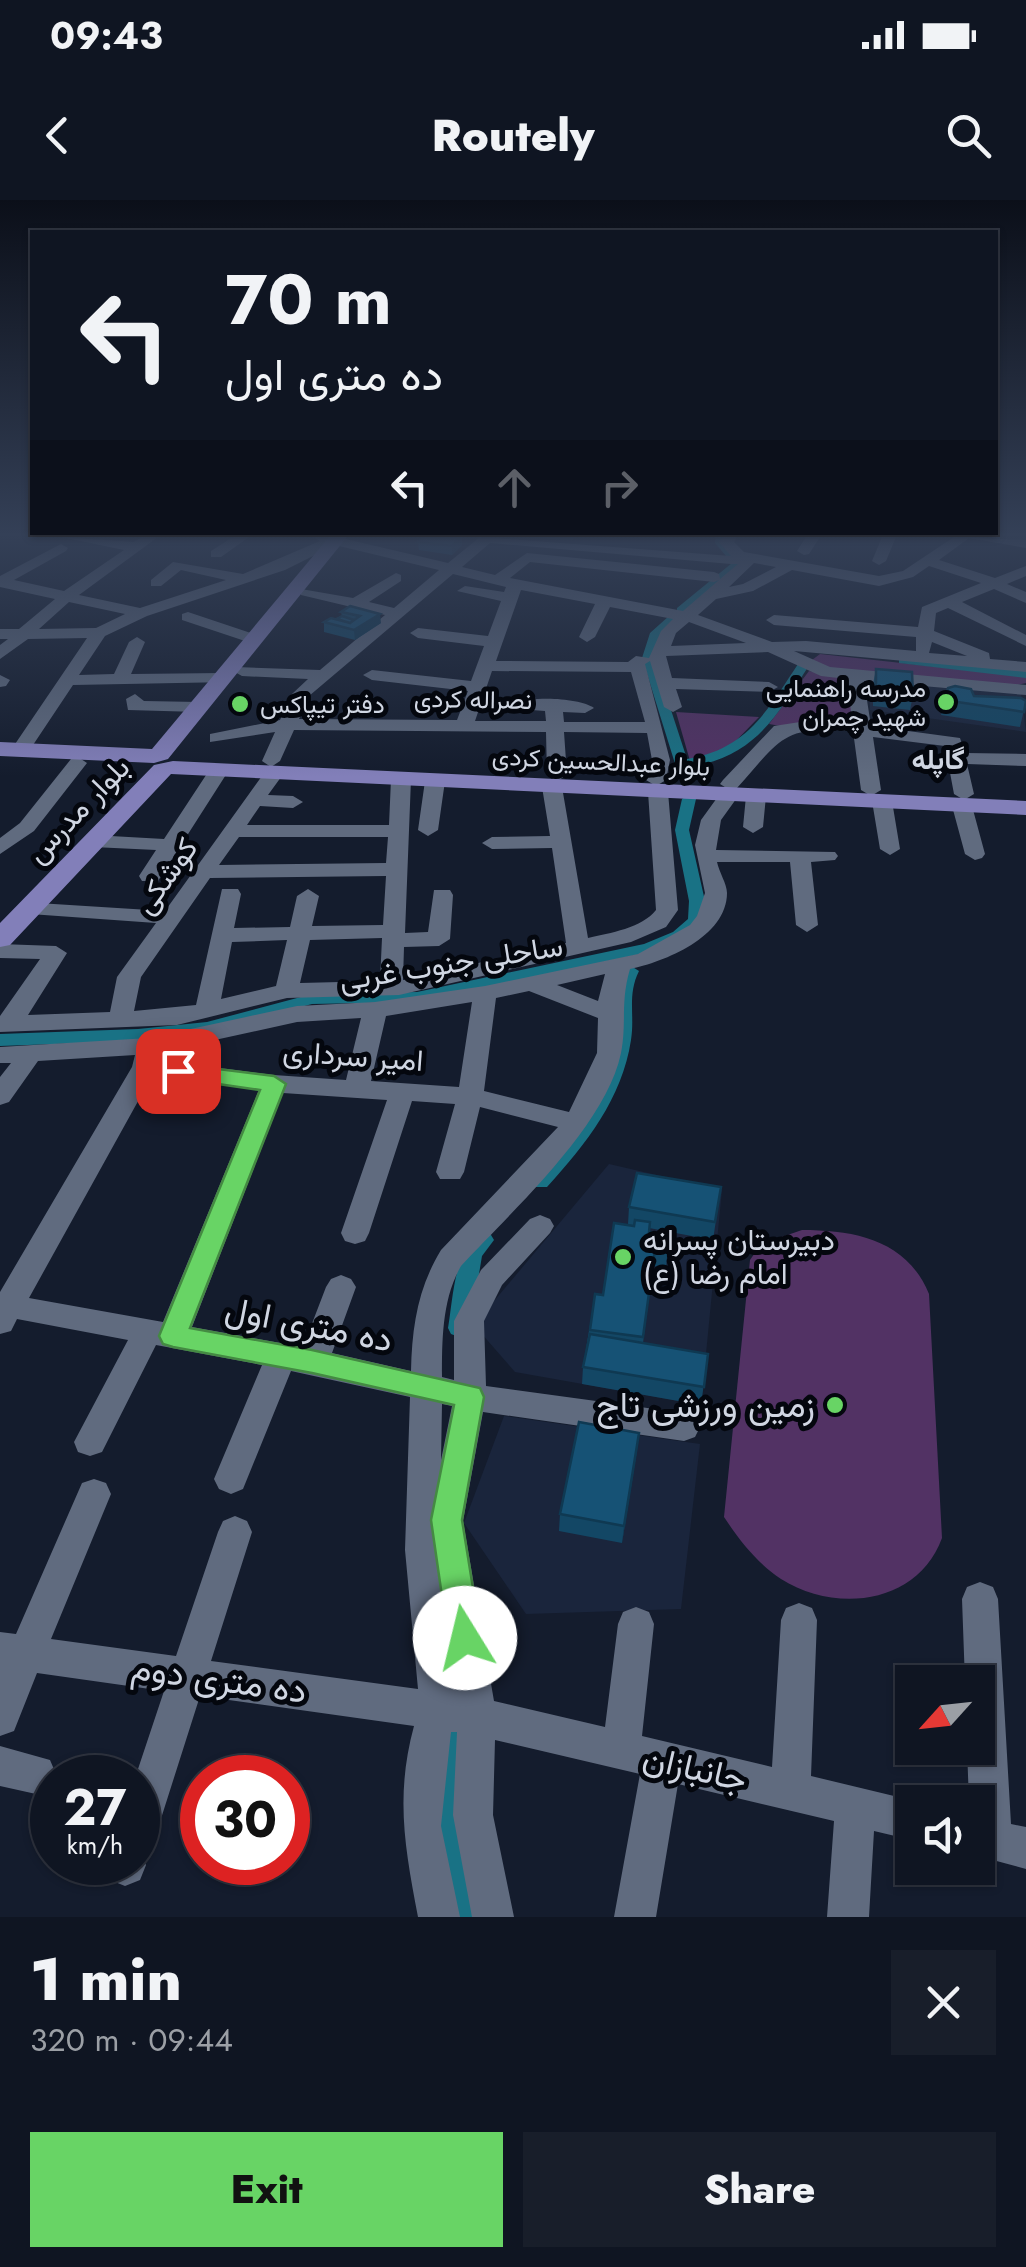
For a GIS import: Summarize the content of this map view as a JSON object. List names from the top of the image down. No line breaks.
{"streets":{"main road":["بلوار عبدالحسین کردی","بلوار مدرس"],"street":["نصراله کردی","کوشکی","ساحلی جنوب غربی","امیر سرداری","ده متری اول","ده متری دوم","جانبازان"]},"crossings":[["نصراله کردی","بلوار عبدالحسین کردی"],["نصراله کردی","کوشکی"],["بلوار عبدالحسین کردی","بلوار مدرس"],["بلوار عبدالحسین کردی","کوشکی"],["بلوار عبدالحسین کردی","ساحلی جنوب غربی"],["ساحلی جنوب غربی","امیر سرداری"],["ده متری دوم","جانبازان"]],"districts":["گاپله"],"places":["مدرسه راهنمایی شهید چمران","دفتر تیپاکس","دبیرستان پسرانه امام رضا (ع)","زمین ورزشی تاج"],"north":"bottom left","page":{"status":"09:43","header":"Routely","turn":["70 m","ده متری اول"],"speed":"27 km/h","limit":"30","heading":["1 min","320 m · 09:44"],"buttons":["Exit","Share"]}}
